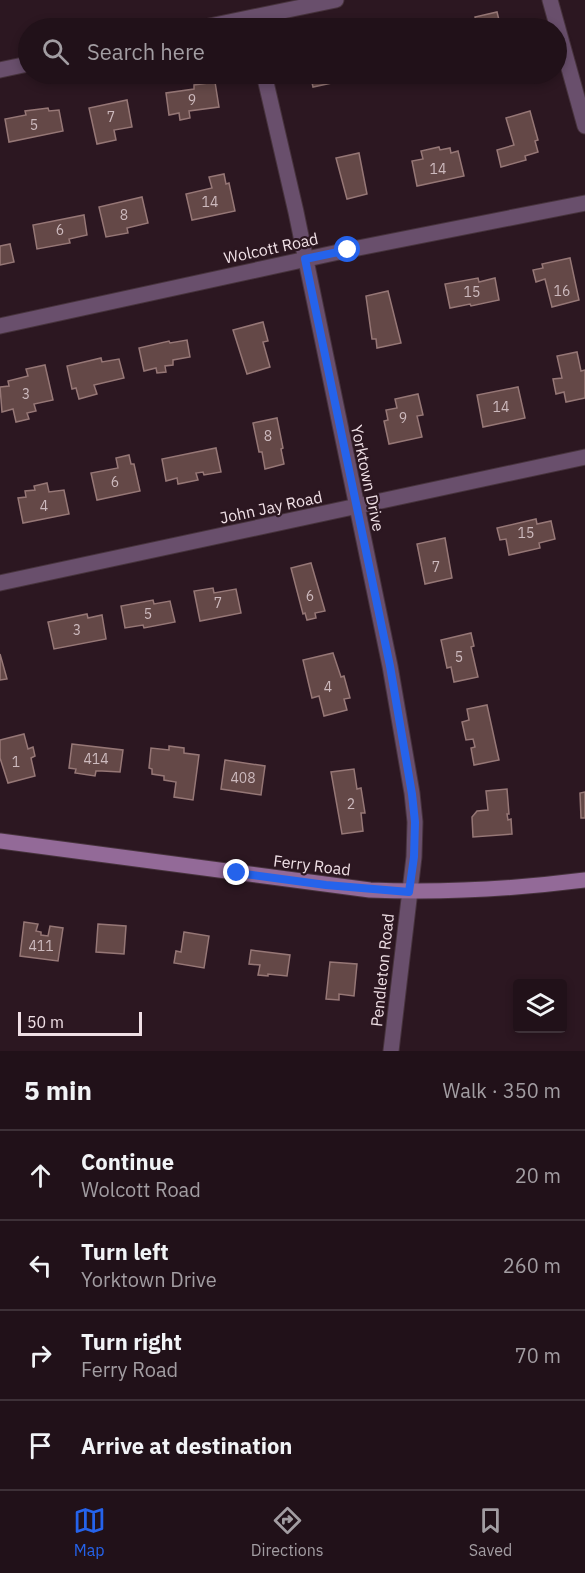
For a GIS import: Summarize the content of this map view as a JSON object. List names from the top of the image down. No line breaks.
{"streets":{"main road":["Ferry Road"],"street":["Wolcott Road","Yorktown Drive","John Jay Road","Pendleton Road"]},"crossings":[["Wolcott Road","Yorktown Drive"],["Yorktown Drive","John Jay Road"],["Yorktown Drive","Ferry Road"],["Yorktown Drive","Pendleton Road"],["Ferry Road","Pendleton Road"]],"house_numbers":["9","7","5","14","14","8","6","16","15","3","14","9","8","6","4","15","7","6","7","5","3","5","4","414","1","408","2","411"],"scale_bar":"50 m","page":{"search":"Search here","scale":"50 m","heading":["5 min","Walk · 350 m"],"list":[["Continue","Wolcott Road","20 m"],["Turn left","Yorktown Drive","260 m"],["Turn right","Ferry Road","70 m"],"Arrive at destination"],"nav":["Map","Directions","Saved"]}}
